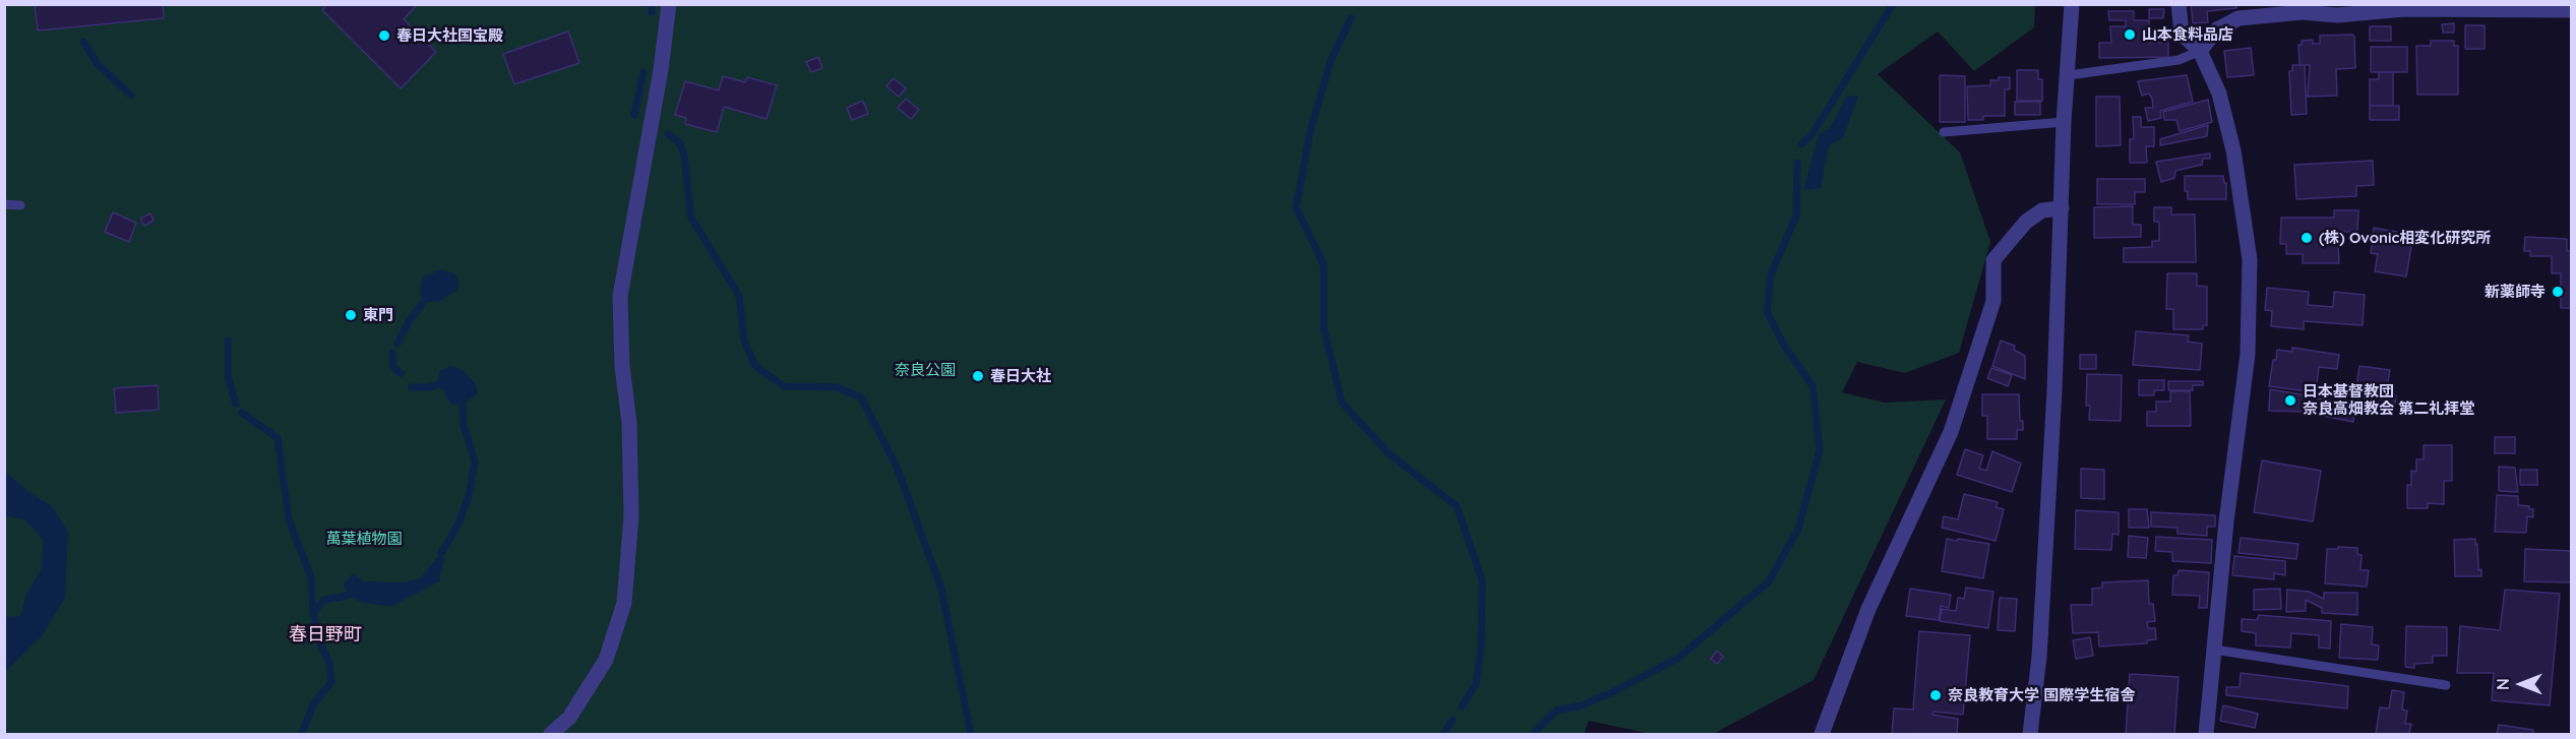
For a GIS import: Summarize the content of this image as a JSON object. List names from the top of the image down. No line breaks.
{"districts":["春日野町"],"parks":["奈良公園","萬葉植物園"],"places":["山本食料品店","春日大社国宝殿","(株) Ovonic相変化研究所","新薬師寺","東門","春日大社","日本基督教団 奈良高畑教会 第二礼拝堂","奈良教育大学 国際学生宿舎"],"north":"left"}
